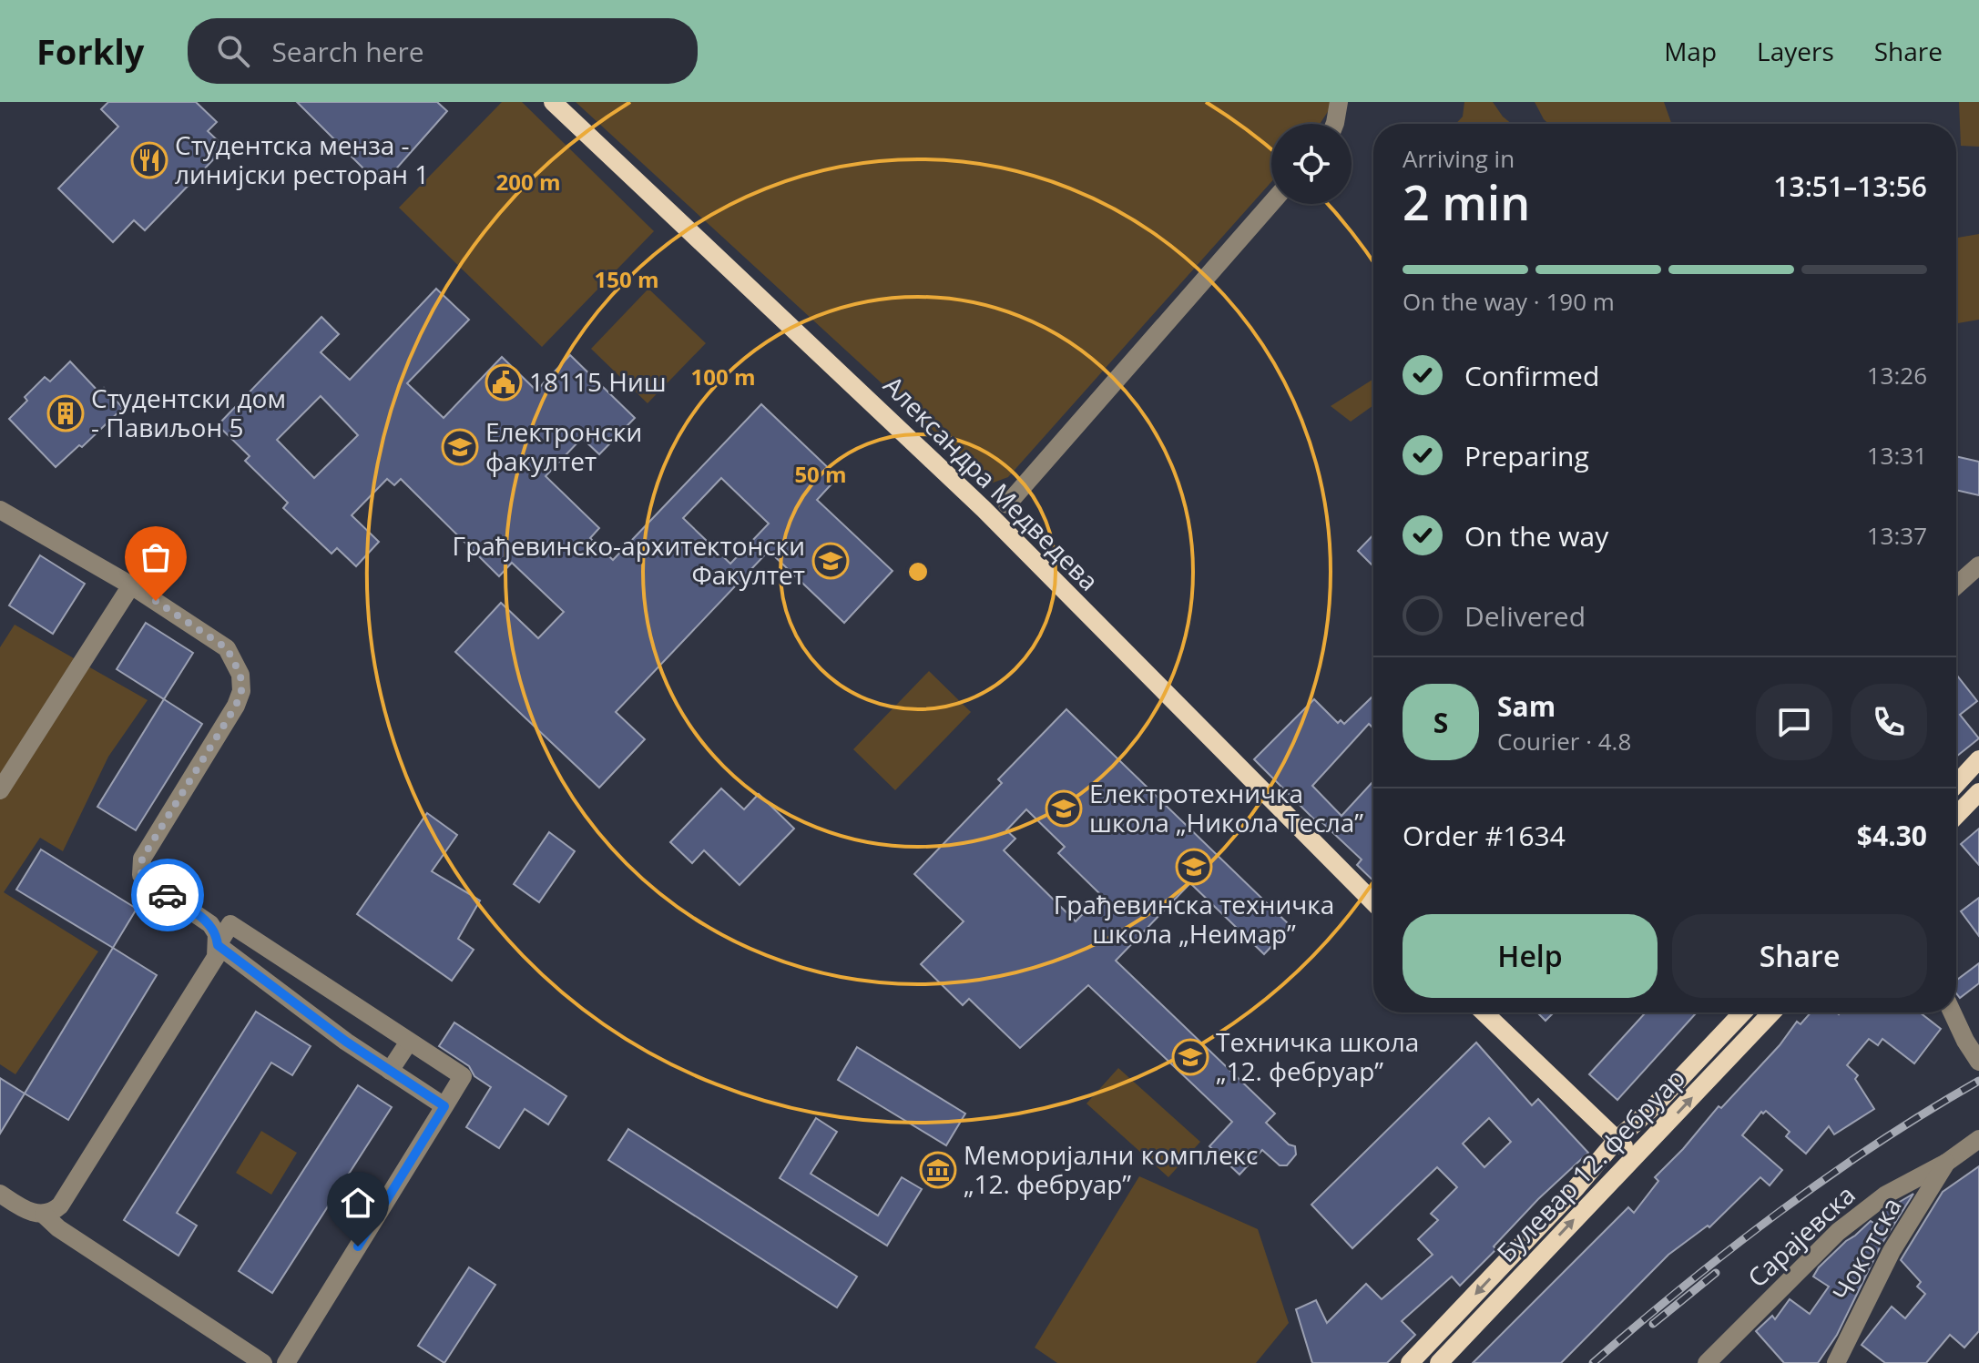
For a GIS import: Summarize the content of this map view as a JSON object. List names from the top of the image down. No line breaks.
{"streets":{"main road":["Александра Медведева","Булевар 12. фебруар"],"street":["Сарајевска","Чокотска"]},"crossings":[["Сарајевска","Чокотска"]],"places":{"restaurant":["Студентска менза - линијски ресторан 1"],"public building":["18115 Ниш"],"building":["Студентски дом - Павиљон 5"],"school or university":["Електронски факултет","Грађевинско-архитектонски Факултет","Електротехничка школа „Никола Тесла”","Грађевинска техничка школа „Неимар”","Техничка школа „12. фебруар”"],"museum":["Меморијални комплекс „12. фебруар”"]},"page":{"header":"Forkly","search":"Search here","nav":["Map","Layers","Share"],"heading":["2 min","Arriving in","13:51–13:56"],"panel":["Sam","Courier · 4.8","Order #1634","$4.30"],"bar":"On the way · 190 m","list":[["Confirmed","13:26"],["Preparing","13:31"],["On the way","13:37"],"Delivered"],"round":"S","buttons":["Help","Share"]},"rings":["200 m","150 m","100 m","50 m"]}
